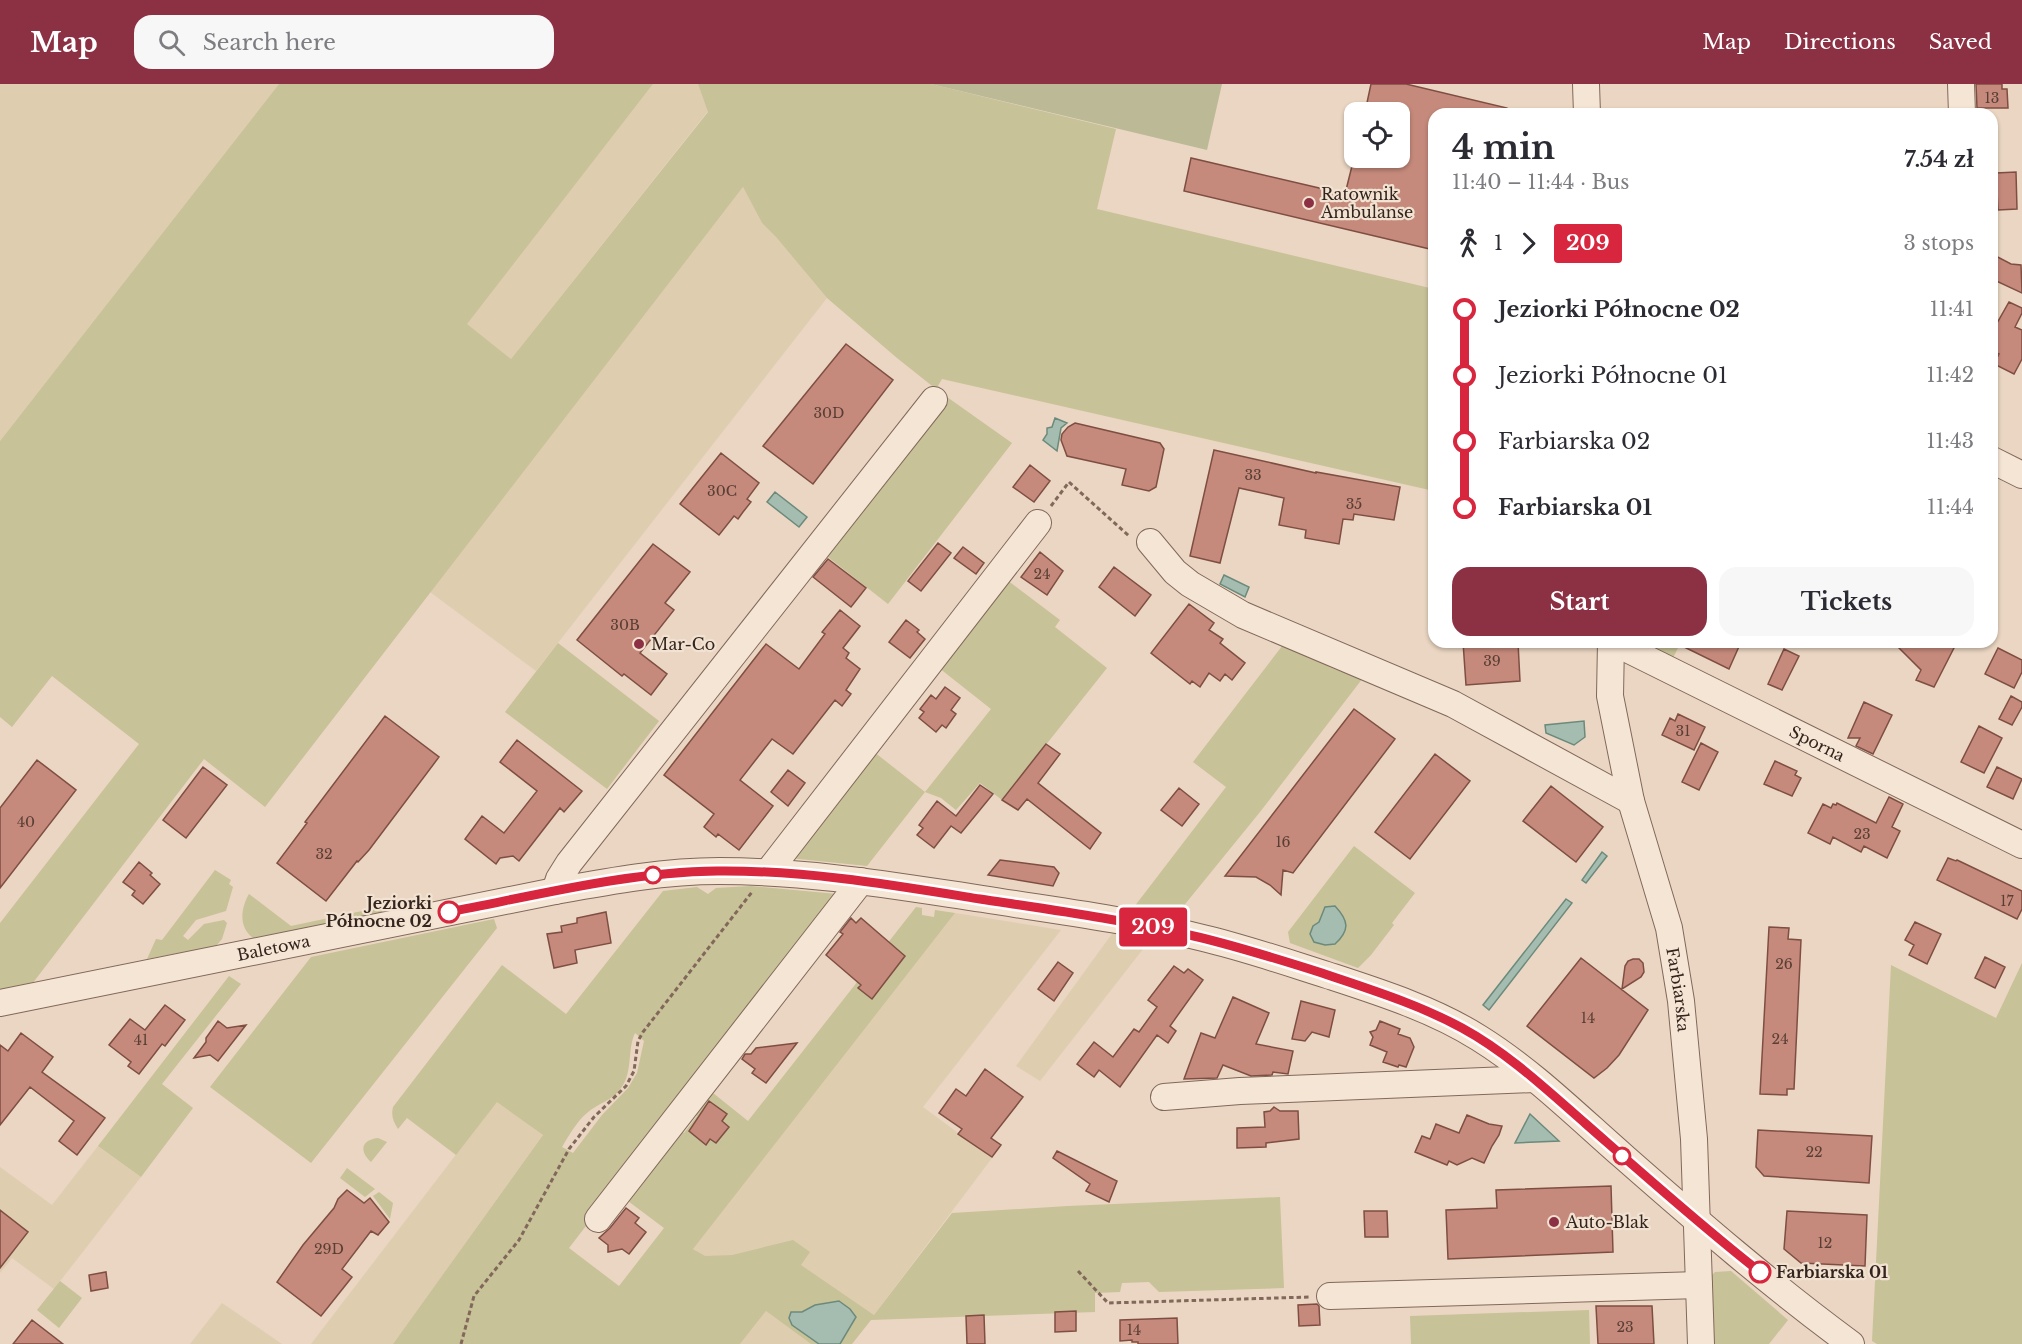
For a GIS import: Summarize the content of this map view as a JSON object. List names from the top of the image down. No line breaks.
{"streets":{"street":["Sporna","Baletowa","Farbiarska"]},"crossings":[["Baletowa","Farbiarska"]],"places":["Ratownik Ambulanse","Mar-Co","Jeziorki Północne 02","Auto-Blak","Farbiarska 01"],"lines":["bus line 209"],"house_numbers":["13","30D","33","30C","35","24","30B","39","31","40","23","16","32","17","26","14","24","41","22","12","29D","23","14"],"page":{"header":"Map","search":"Search here","nav":["Map","Directions","Saved"],"on_map":"209","heading":["4 min","11:40 – 11:44 · Bus","7.54 zł"],"legs":["1","209","3 stops"],"list":[{"name":"Jeziorki Północne 02","value":"11:41"},{"name":"Jeziorki Północne 01","value":"11:42"},{"name":"Farbiarska 02","value":"11:43"},{"name":"Farbiarska 01","value":"11:44"}],"buttons":["Start","Tickets"]}}
